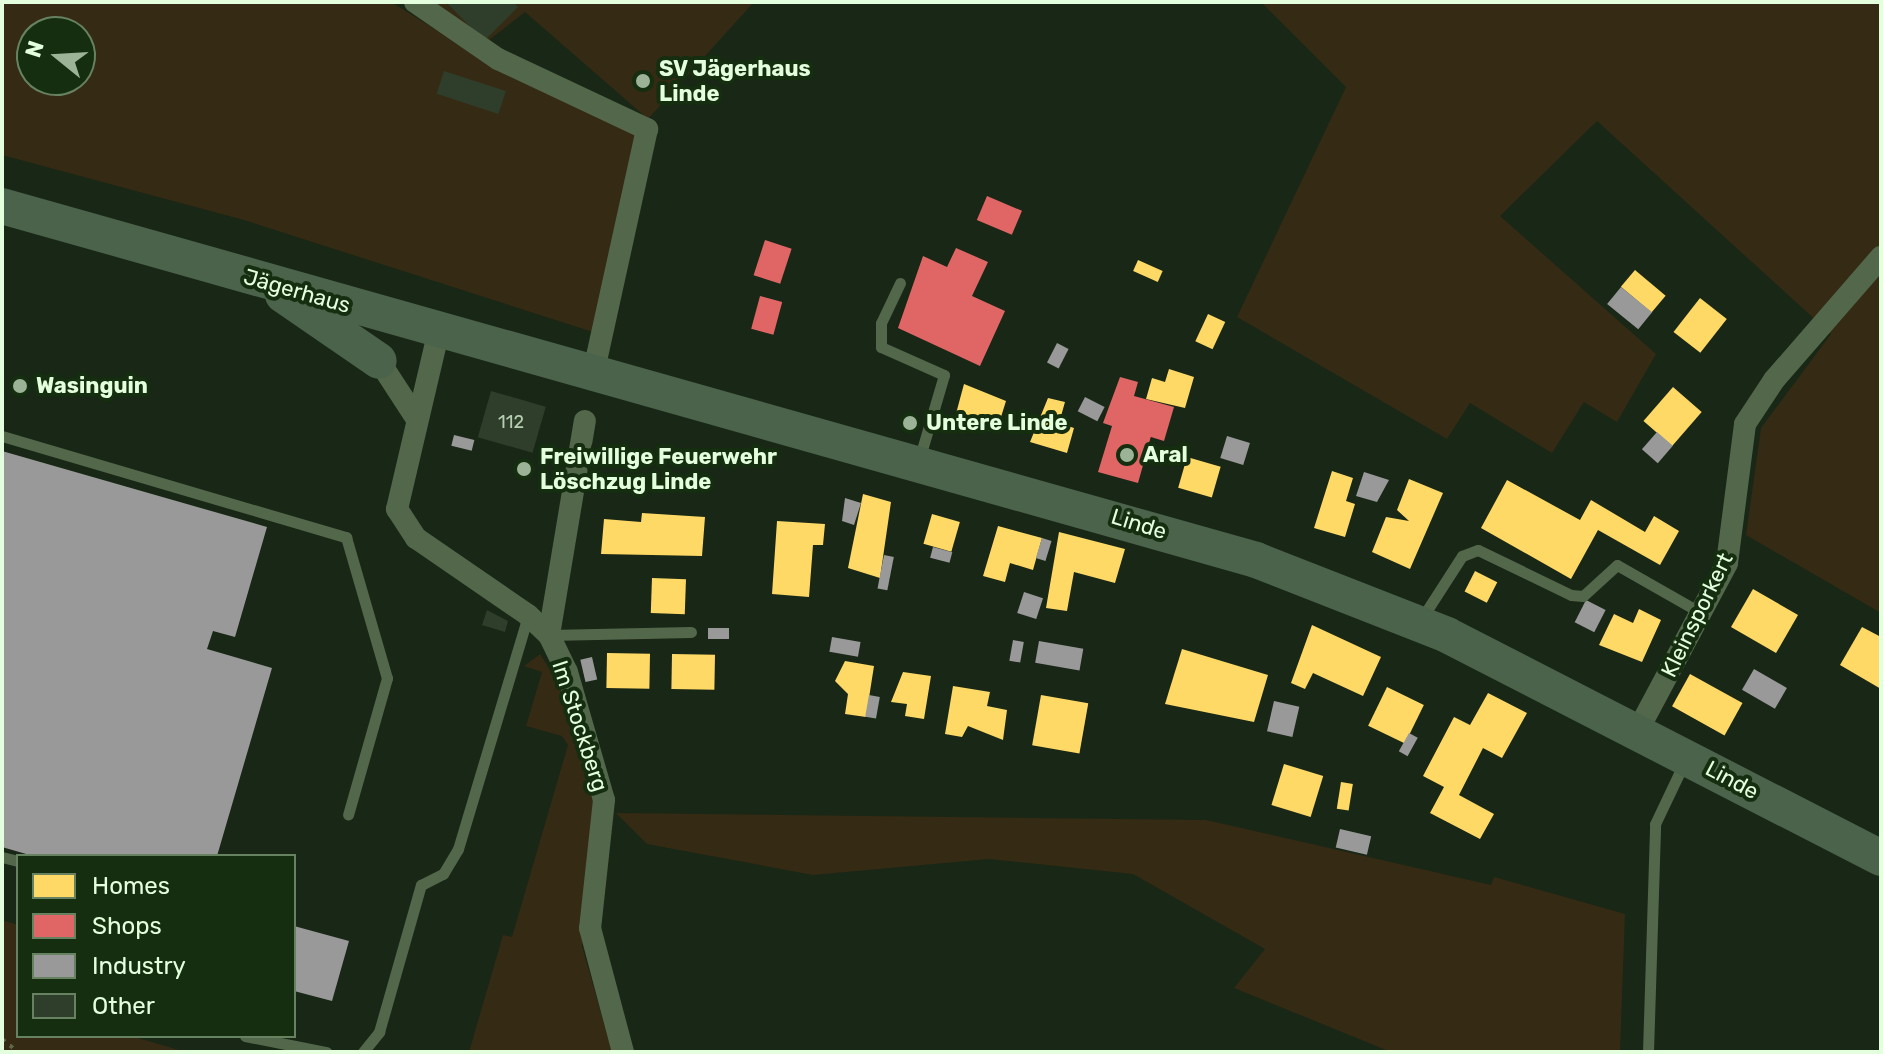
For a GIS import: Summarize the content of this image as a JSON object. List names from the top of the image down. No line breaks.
{"streets":{"main road":["Jägerhaus","Linde"],"street":["Kleinsporkert","Im Stockberg"]},"crossings":[["Jägerhaus","Linde"],["Jägerhaus","Im Stockberg"],["Linde","Kleinsporkert"]],"places":["SV Jägerhaus Linde","Wasinguin","Untere Linde","Aral","Freiwillige Feuerwehr Löschzug Linde"],"house_numbers":["112"],"legend":["Homes","Shops","Industry","Other"],"north":"left"}
